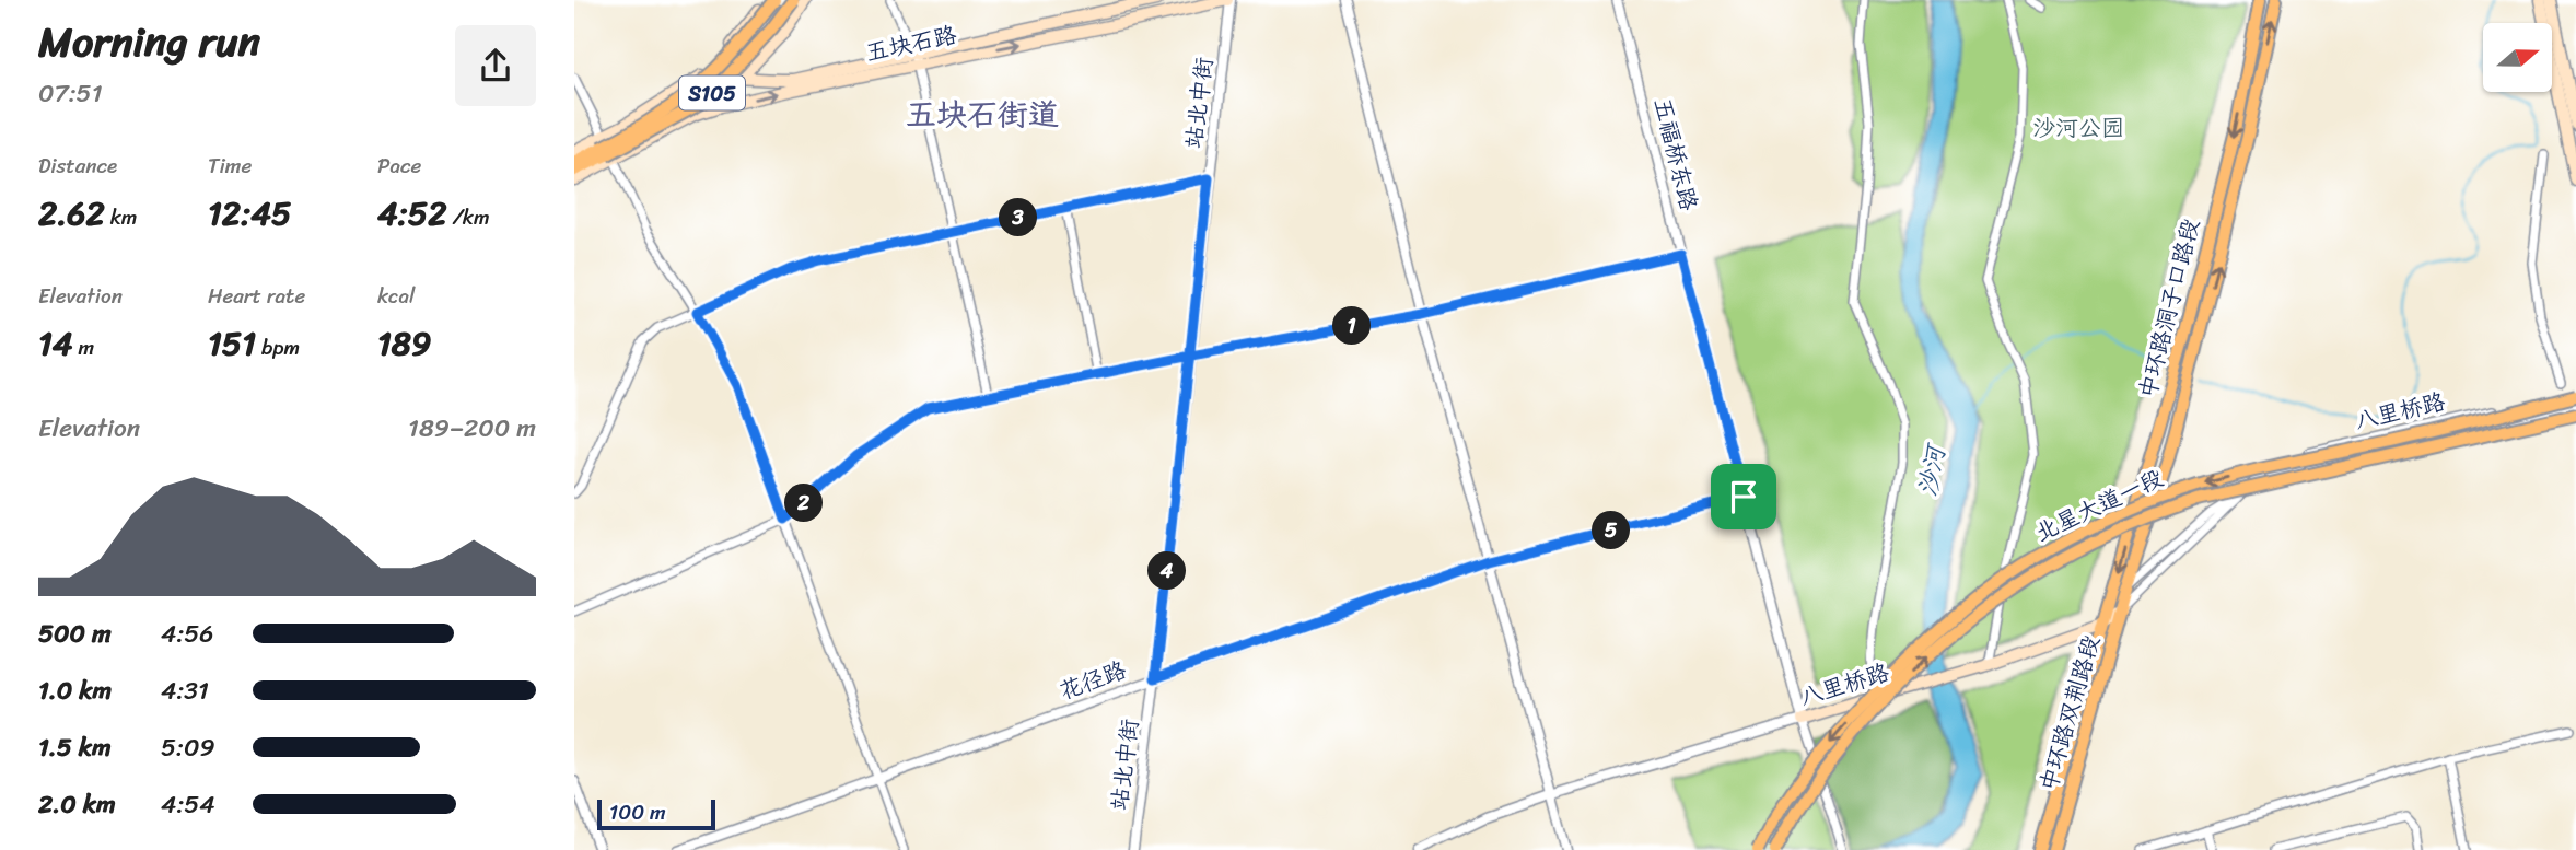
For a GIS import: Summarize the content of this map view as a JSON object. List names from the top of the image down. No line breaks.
{"streets":{"main road":["五块石路","S105","中环路洞子口路段","八里桥路","北星大道一段","中环路双荆路段"],"street":["站北中街","五福桥东路","花径路"]},"crossings":[["五块石路","站北中街"],["站北中街","花径路"],["五福桥东路","八里桥路"],["五福桥东路","花径路"],["中环路洞子口路段","八里桥路"],["中环路洞子口路段","中环路双荆路段"],["八里桥路","北星大道一段"],["八里桥路","中环路双荆路段"]],"districts":["五块石街道"],"water":["沙河"],"parks":["沙河公园"],"scale_bar":"100 m","north":"right","page":{"heading":["Morning run","07:51"],"stats":[["Distance","2.62 km"],["Time","12:45"],["Pace","4:52 /km"],["Elevation","14 m"],["Heart rate","151 bpm"],["kcal","189"]],"pins":["3","1","2","5","4"],"chart":["Elevation","189–200 m"],"list":[{"name":"500 m","note":"4:56"},{"name":"1.0 km","note":"4:31"},{"name":"1.5 km","note":"5:09"},{"name":"2.0 km","note":"4:54"}],"scale":"100 m"}}
